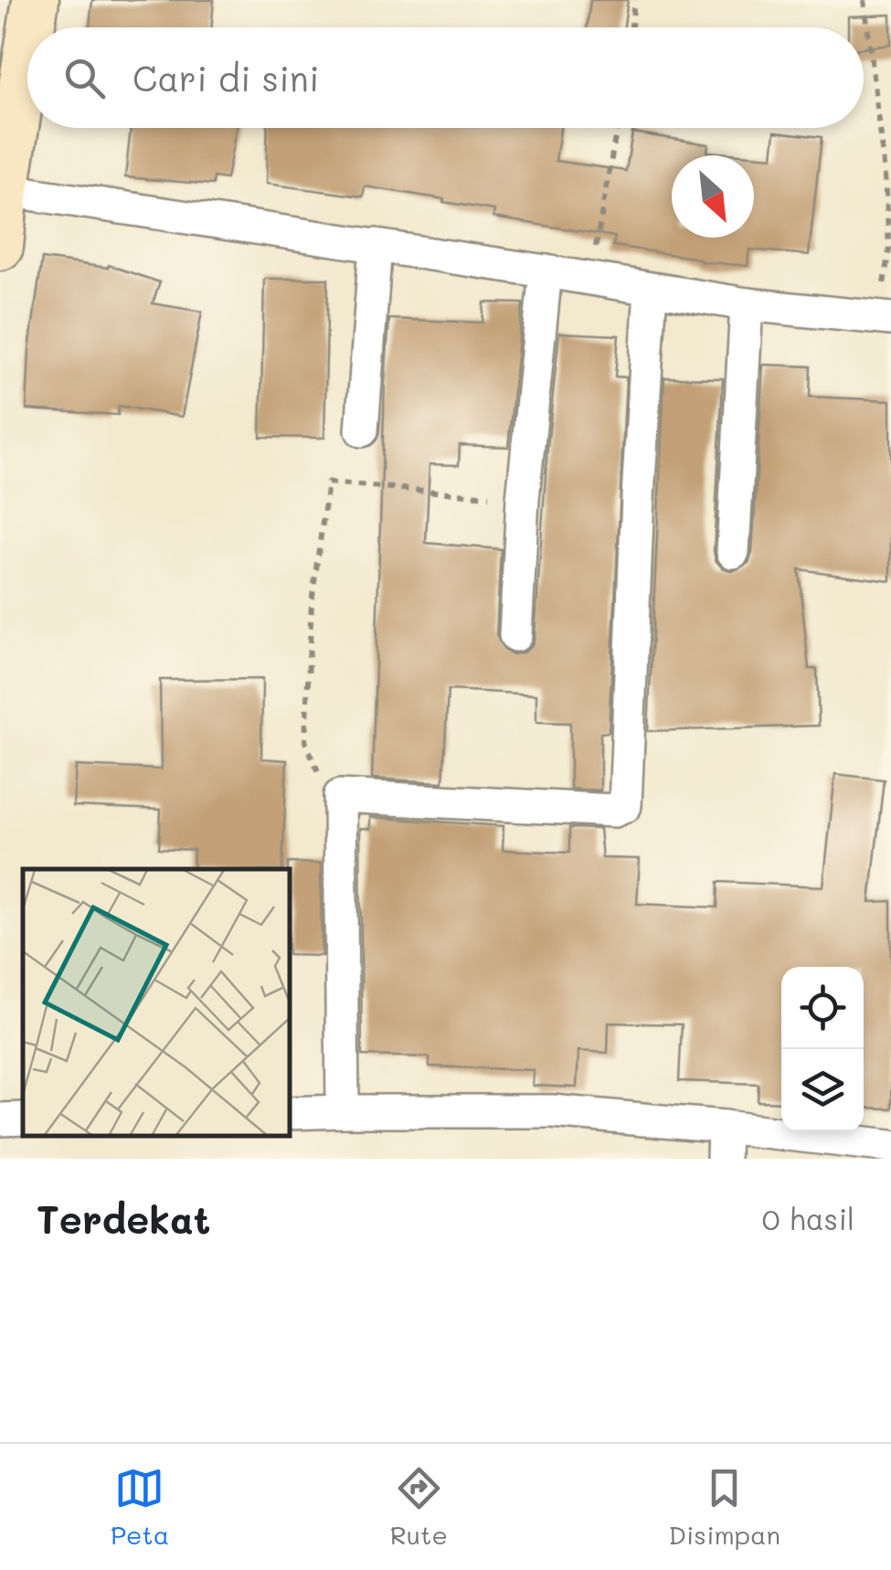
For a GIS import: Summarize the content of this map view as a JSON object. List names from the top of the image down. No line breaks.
{"north":"bottom right","page":{"search":"Cari di sini","heading":["Terdekat","0 hasil"],"nav":["Peta","Rute","Disimpan"]}}
